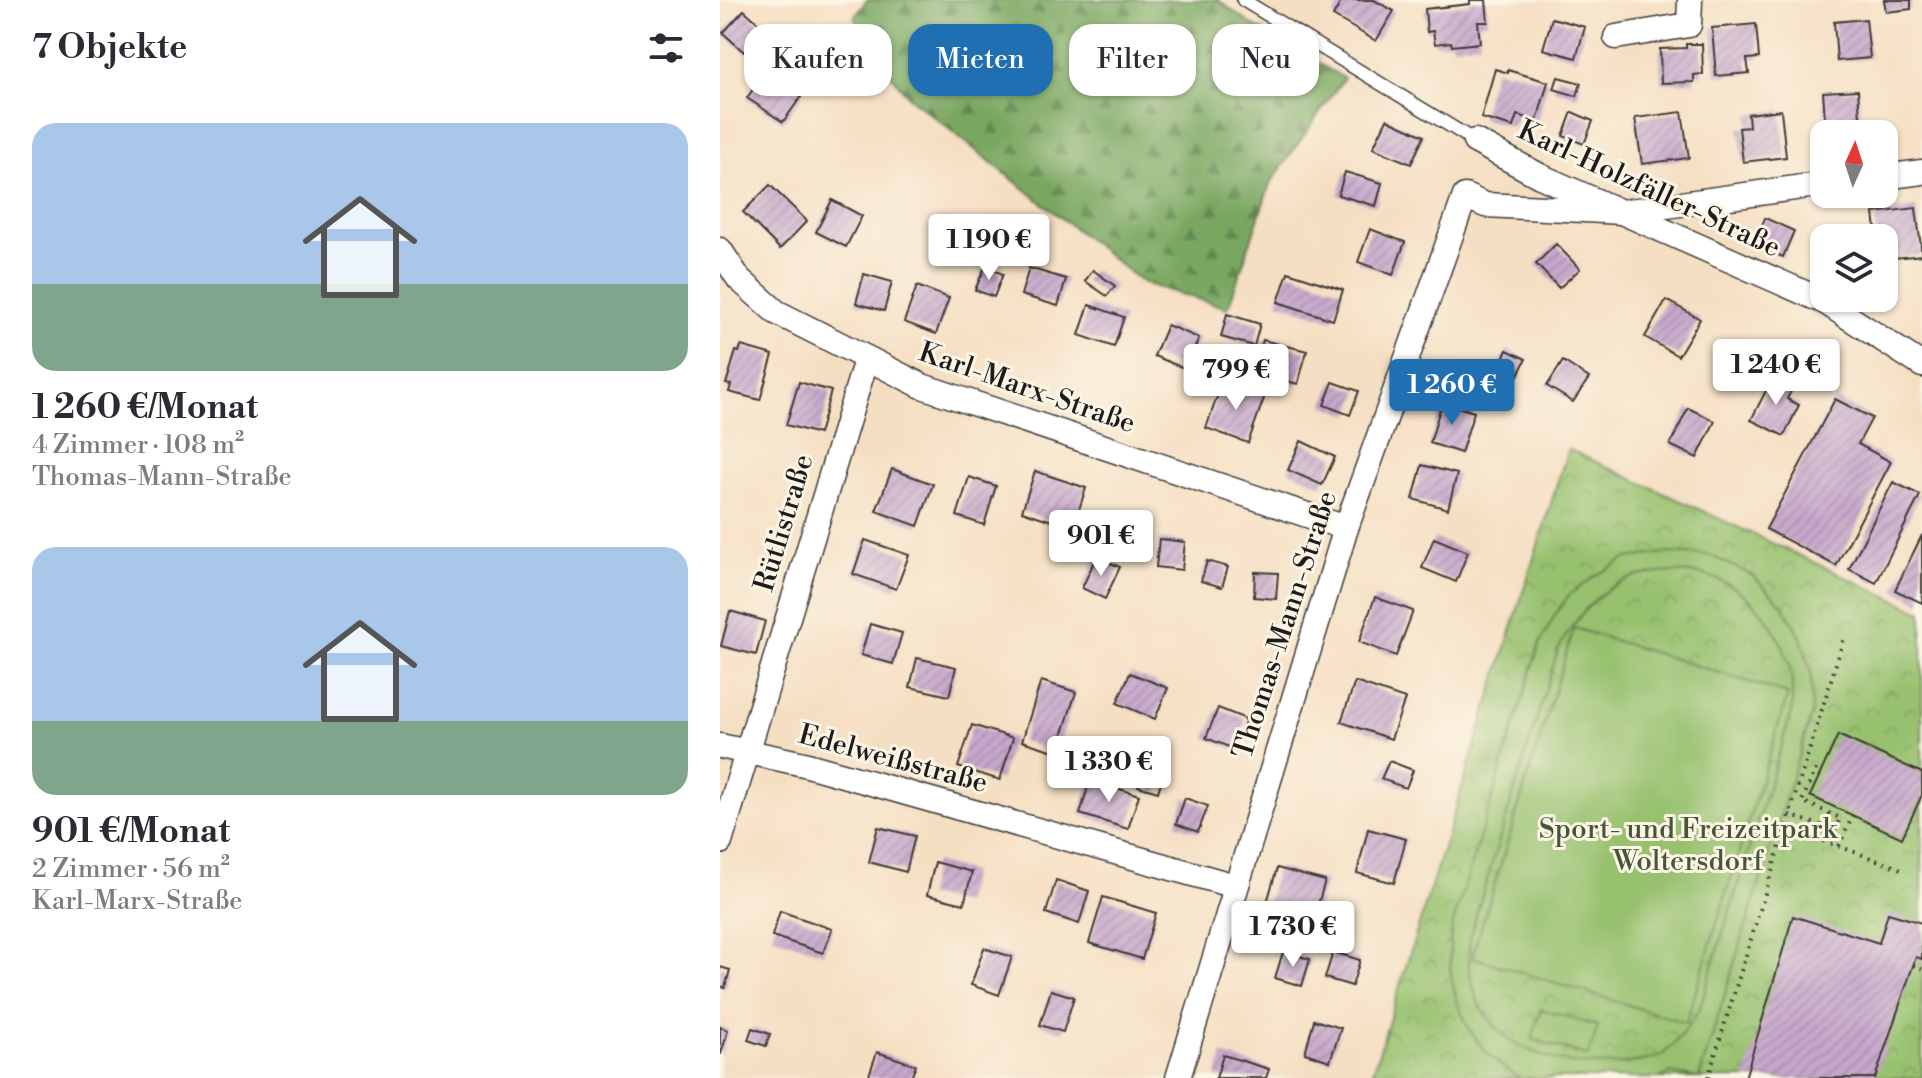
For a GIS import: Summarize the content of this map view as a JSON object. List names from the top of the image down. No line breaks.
{"streets":{"street":["Karl-Holzfäller-Straße","Karl-Marx-Straße","Rütlistraße","Thomas-Mann-Straße","Edelweißstraße"]},"crossings":[["Karl-Holzfäller-Straße","Thomas-Mann-Straße"],["Karl-Marx-Straße","Rütlistraße"],["Karl-Marx-Straße","Thomas-Mann-Straße"],["Rütlistraße","Edelweißstraße"],["Thomas-Mann-Straße","Edelweißstraße"]],"parks":["Sport- und Freizeitpark Woltersdorf"],"north":"top","page":{"heading":"7 Objekte","chip":["Kaufen","Mieten","Filter","Neu"],"list":[{"name":"1 260 €/Monat","note":"4 Zimmer · 108 m² · Thomas-Mann-Straße"},{"name":"901 €/Monat","note":"2 Zimmer · 56 m² · Karl-Marx-Straße"}],"price":["1 190 €","1 240 €","799 €","1 260 €","901 €","1 330 €","1 730 €"]}}
